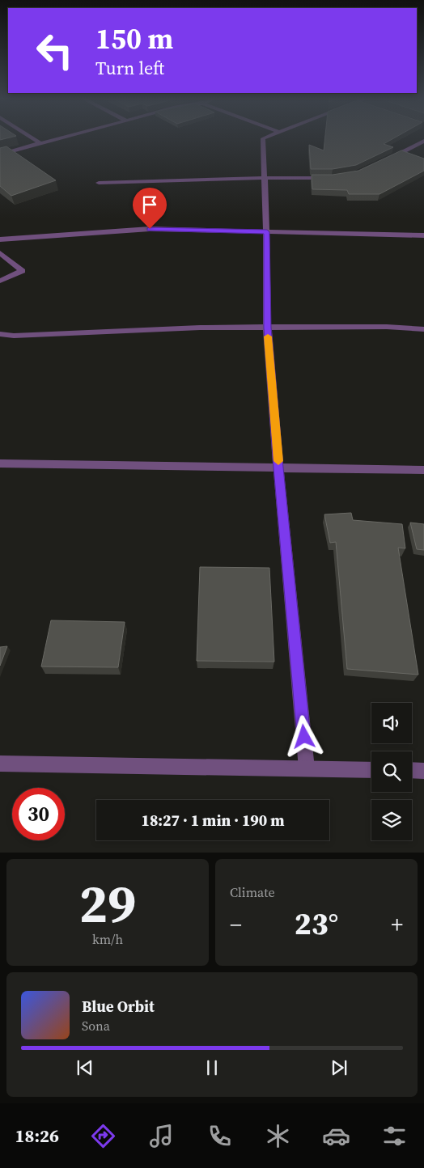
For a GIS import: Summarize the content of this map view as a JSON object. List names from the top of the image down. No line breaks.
{"page":{"turn":["150 m","Turn left"],"limit":"30","trip":"18:27 · 1 min · 190 m","tile":[["29","km/h"],"Climate"],"heat":["−","23°","+"],"song":["Blue Orbit","Sona"],"tabs":"18:26"}}
